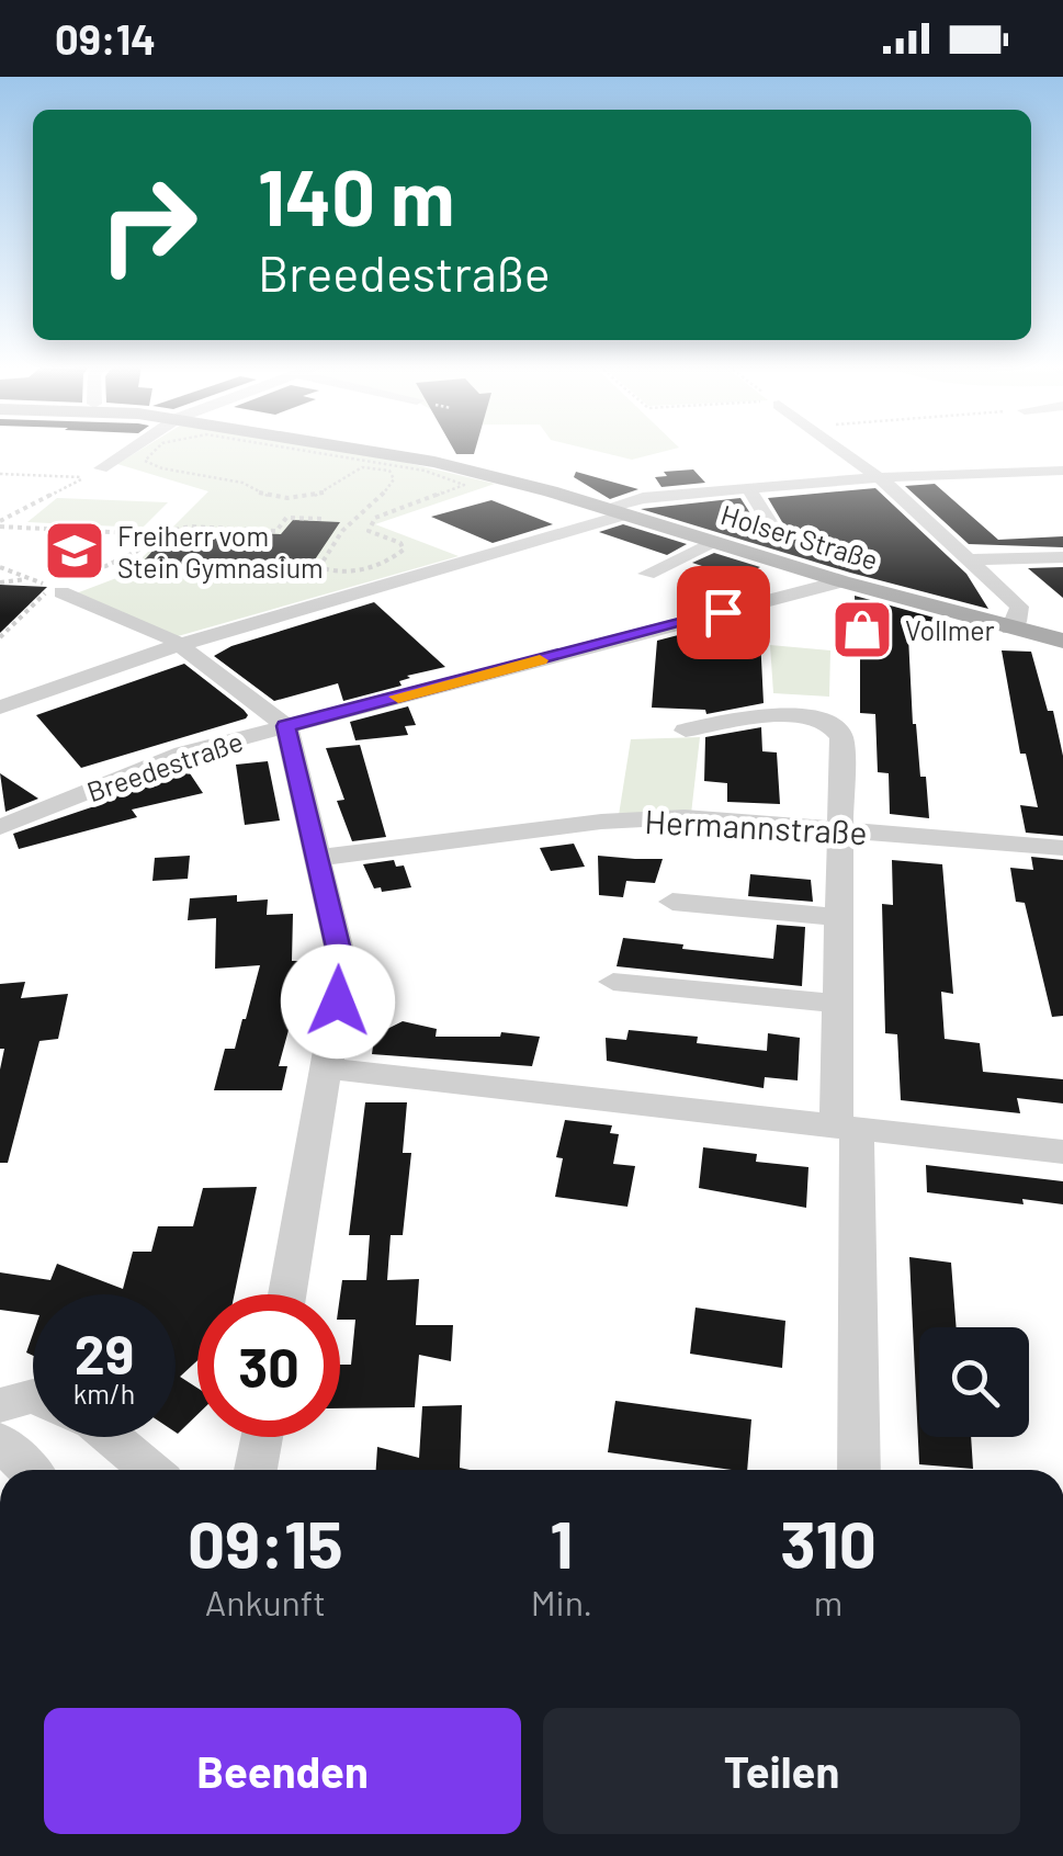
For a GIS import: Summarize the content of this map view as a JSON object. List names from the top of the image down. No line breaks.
{"streets":{"main road":["Holser Straße"],"street":["Breedestraße","Hermannstraße"]},"crossings":[["Holser Straße","Breedestraße"]],"places":{"school or university":["Freiherr vom Stein Gymnasium"],"shop":["Vollmer"]},"page":{"status":"09:14","turn":["140 m","Breedestraße"],"speed":"29 km/h","limit":"30","eta":["09:15","Ankunft","1","Min.","310","m"],"buttons":["Beenden","Teilen"]}}
